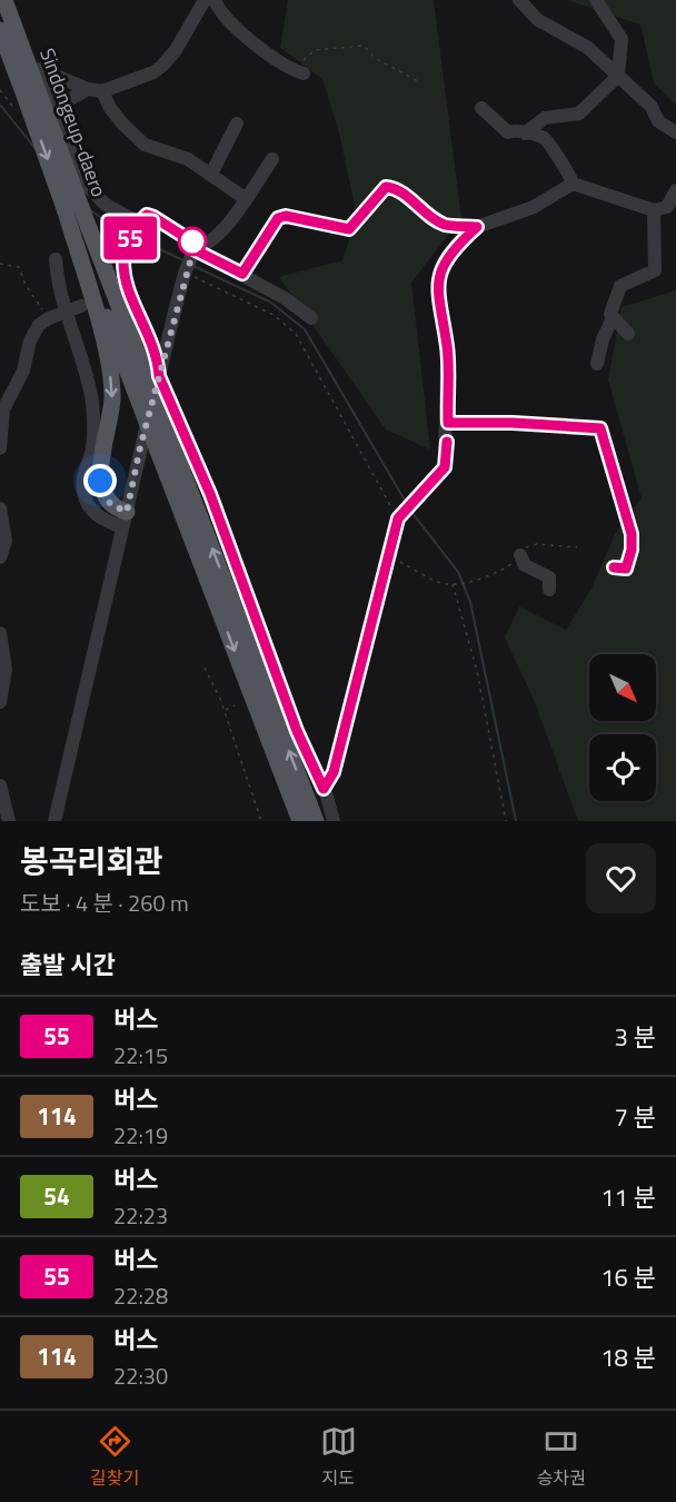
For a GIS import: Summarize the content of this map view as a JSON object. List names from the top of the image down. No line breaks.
{"streets":{"main road":["Sindongeup-daero"]},"lines":["bus line 55"],"north":"bottom right","page":{"on_map":"55","heading":[["봉곡리회관","도보 · 4 분 · 260 m"],"출발 시간"],"list":[{"mark":"55","name":"버스","note":"22:15","value":"3 분"},{"mark":"114","name":"버스","note":"22:19","value":"7 분"},{"mark":"54","name":"버스","note":"22:23","value":"11 분"},{"mark":"55","name":"버스","note":"22:28","value":"16 분"},{"mark":"114","name":"버스","note":"22:30","value":"18 분"}],"tabs":["길찾기","지도","승차권"]}}
